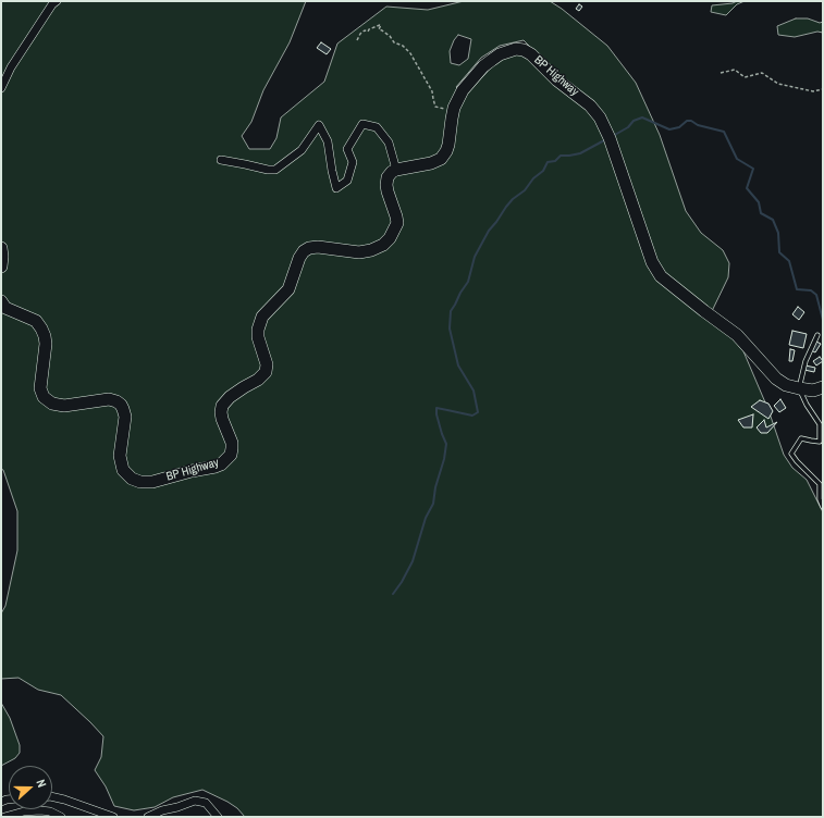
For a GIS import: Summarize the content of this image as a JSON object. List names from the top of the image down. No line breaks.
{"streets":{"highway":["BP Highway"]},"north":"right"}
